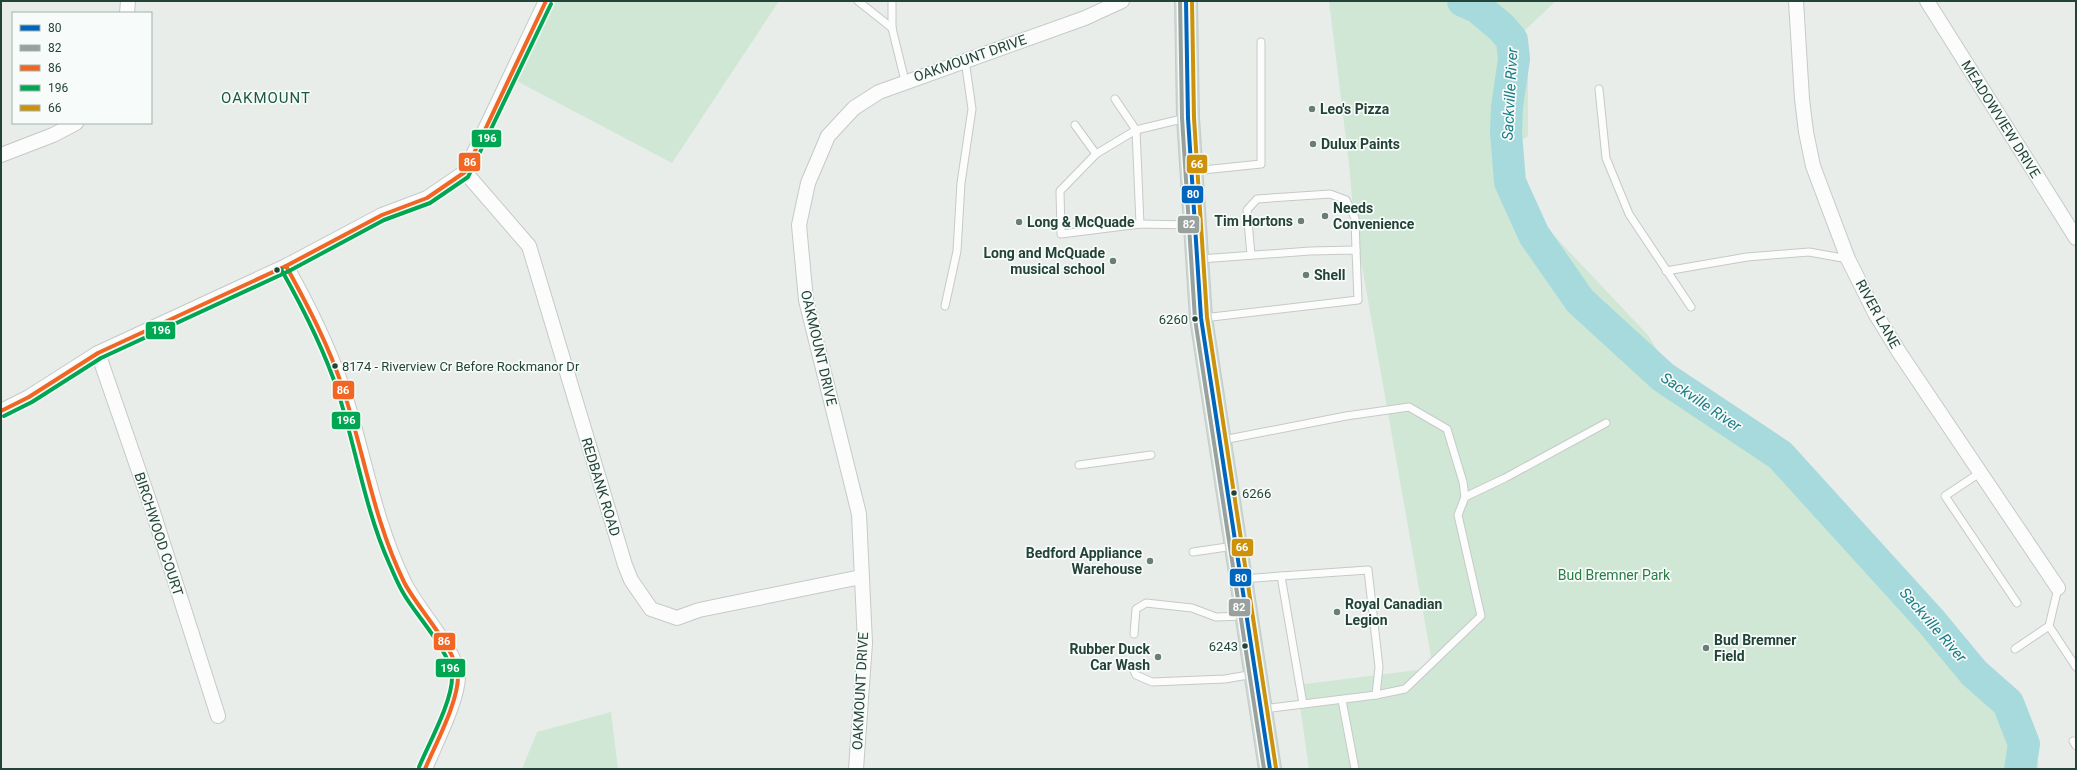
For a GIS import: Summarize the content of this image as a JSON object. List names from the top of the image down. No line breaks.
{"streets":{"street":["OAKMOUNT DRIVE","MEADOWVIEW DRIVE","RIVER LANE","REDBANK ROAD","BIRCHWOOD COURT"]},"crossings":[["OAKMOUNT DRIVE","REDBANK ROAD"]],"districts":["OAKMOUNT"],"water":["Sackville River"],"parks":["Bud Bremner Park"],"places":["Leo's Pizza","Dulux Paints","Needs Convenience","Tim Hortons","Long & McQuade","Long and McQuade musical school","Shell","6260","8174 - Riverview Cr Before Rockmanor Dr","6266","Bedford Appliance Warehouse","Royal Canadian Legion","6243","Bud Bremner Field","Rubber Duck Car Wash"],"lines":["transit line 80","transit line 82","transit line 86","transit line 66","transit line 196"],"legend":["80","82","86","196","66"]}
